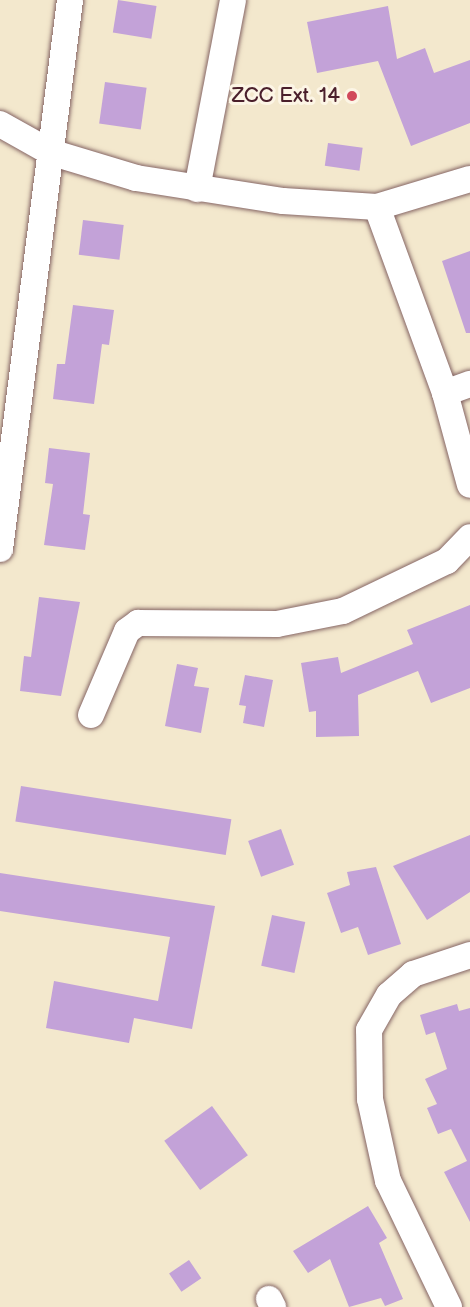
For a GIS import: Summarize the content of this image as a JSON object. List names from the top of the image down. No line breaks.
{"places":["ZCC Ext. 14"]}
